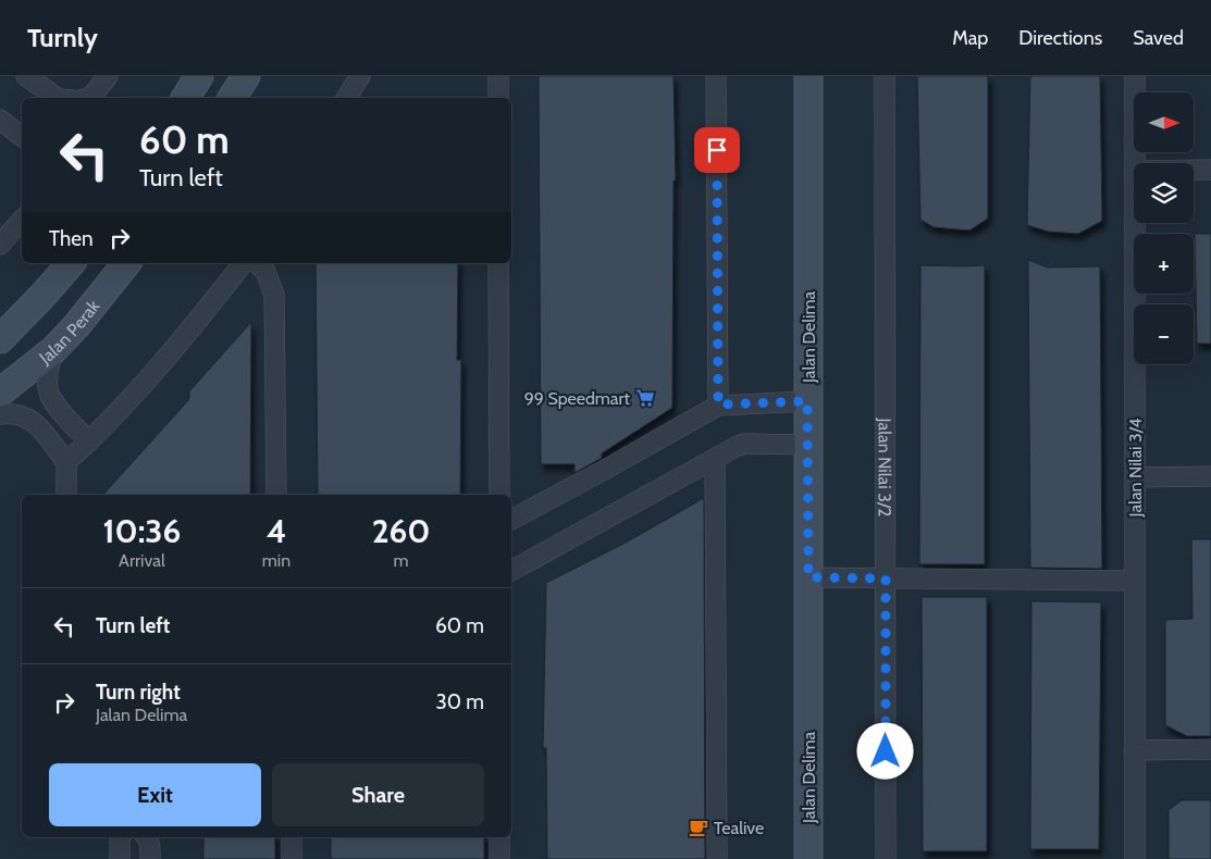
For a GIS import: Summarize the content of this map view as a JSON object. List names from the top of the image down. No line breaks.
{"streets":{"street":["Jalan Perak","Jalan Delima","Jalan Nilai 3/2","Jalan Nilai 3/4"]},"places":{"supermarket":["99 Speedmart"],"cafe":["Tealive"]},"north":"right","page":{"header":"Turnly","nav":["Map","Directions","Saved"],"map_buttons":["+","−"],"turn":["60 m","Turn left"],"then":"Then","eta":["10:36","Arrival","4","min","260","m"],"list":[{"name":"Turn left","value":"60 m"},{"name":"Turn right","note":"Jalan Delima","value":"30 m"}],"buttons":["Exit","Share"]}}
